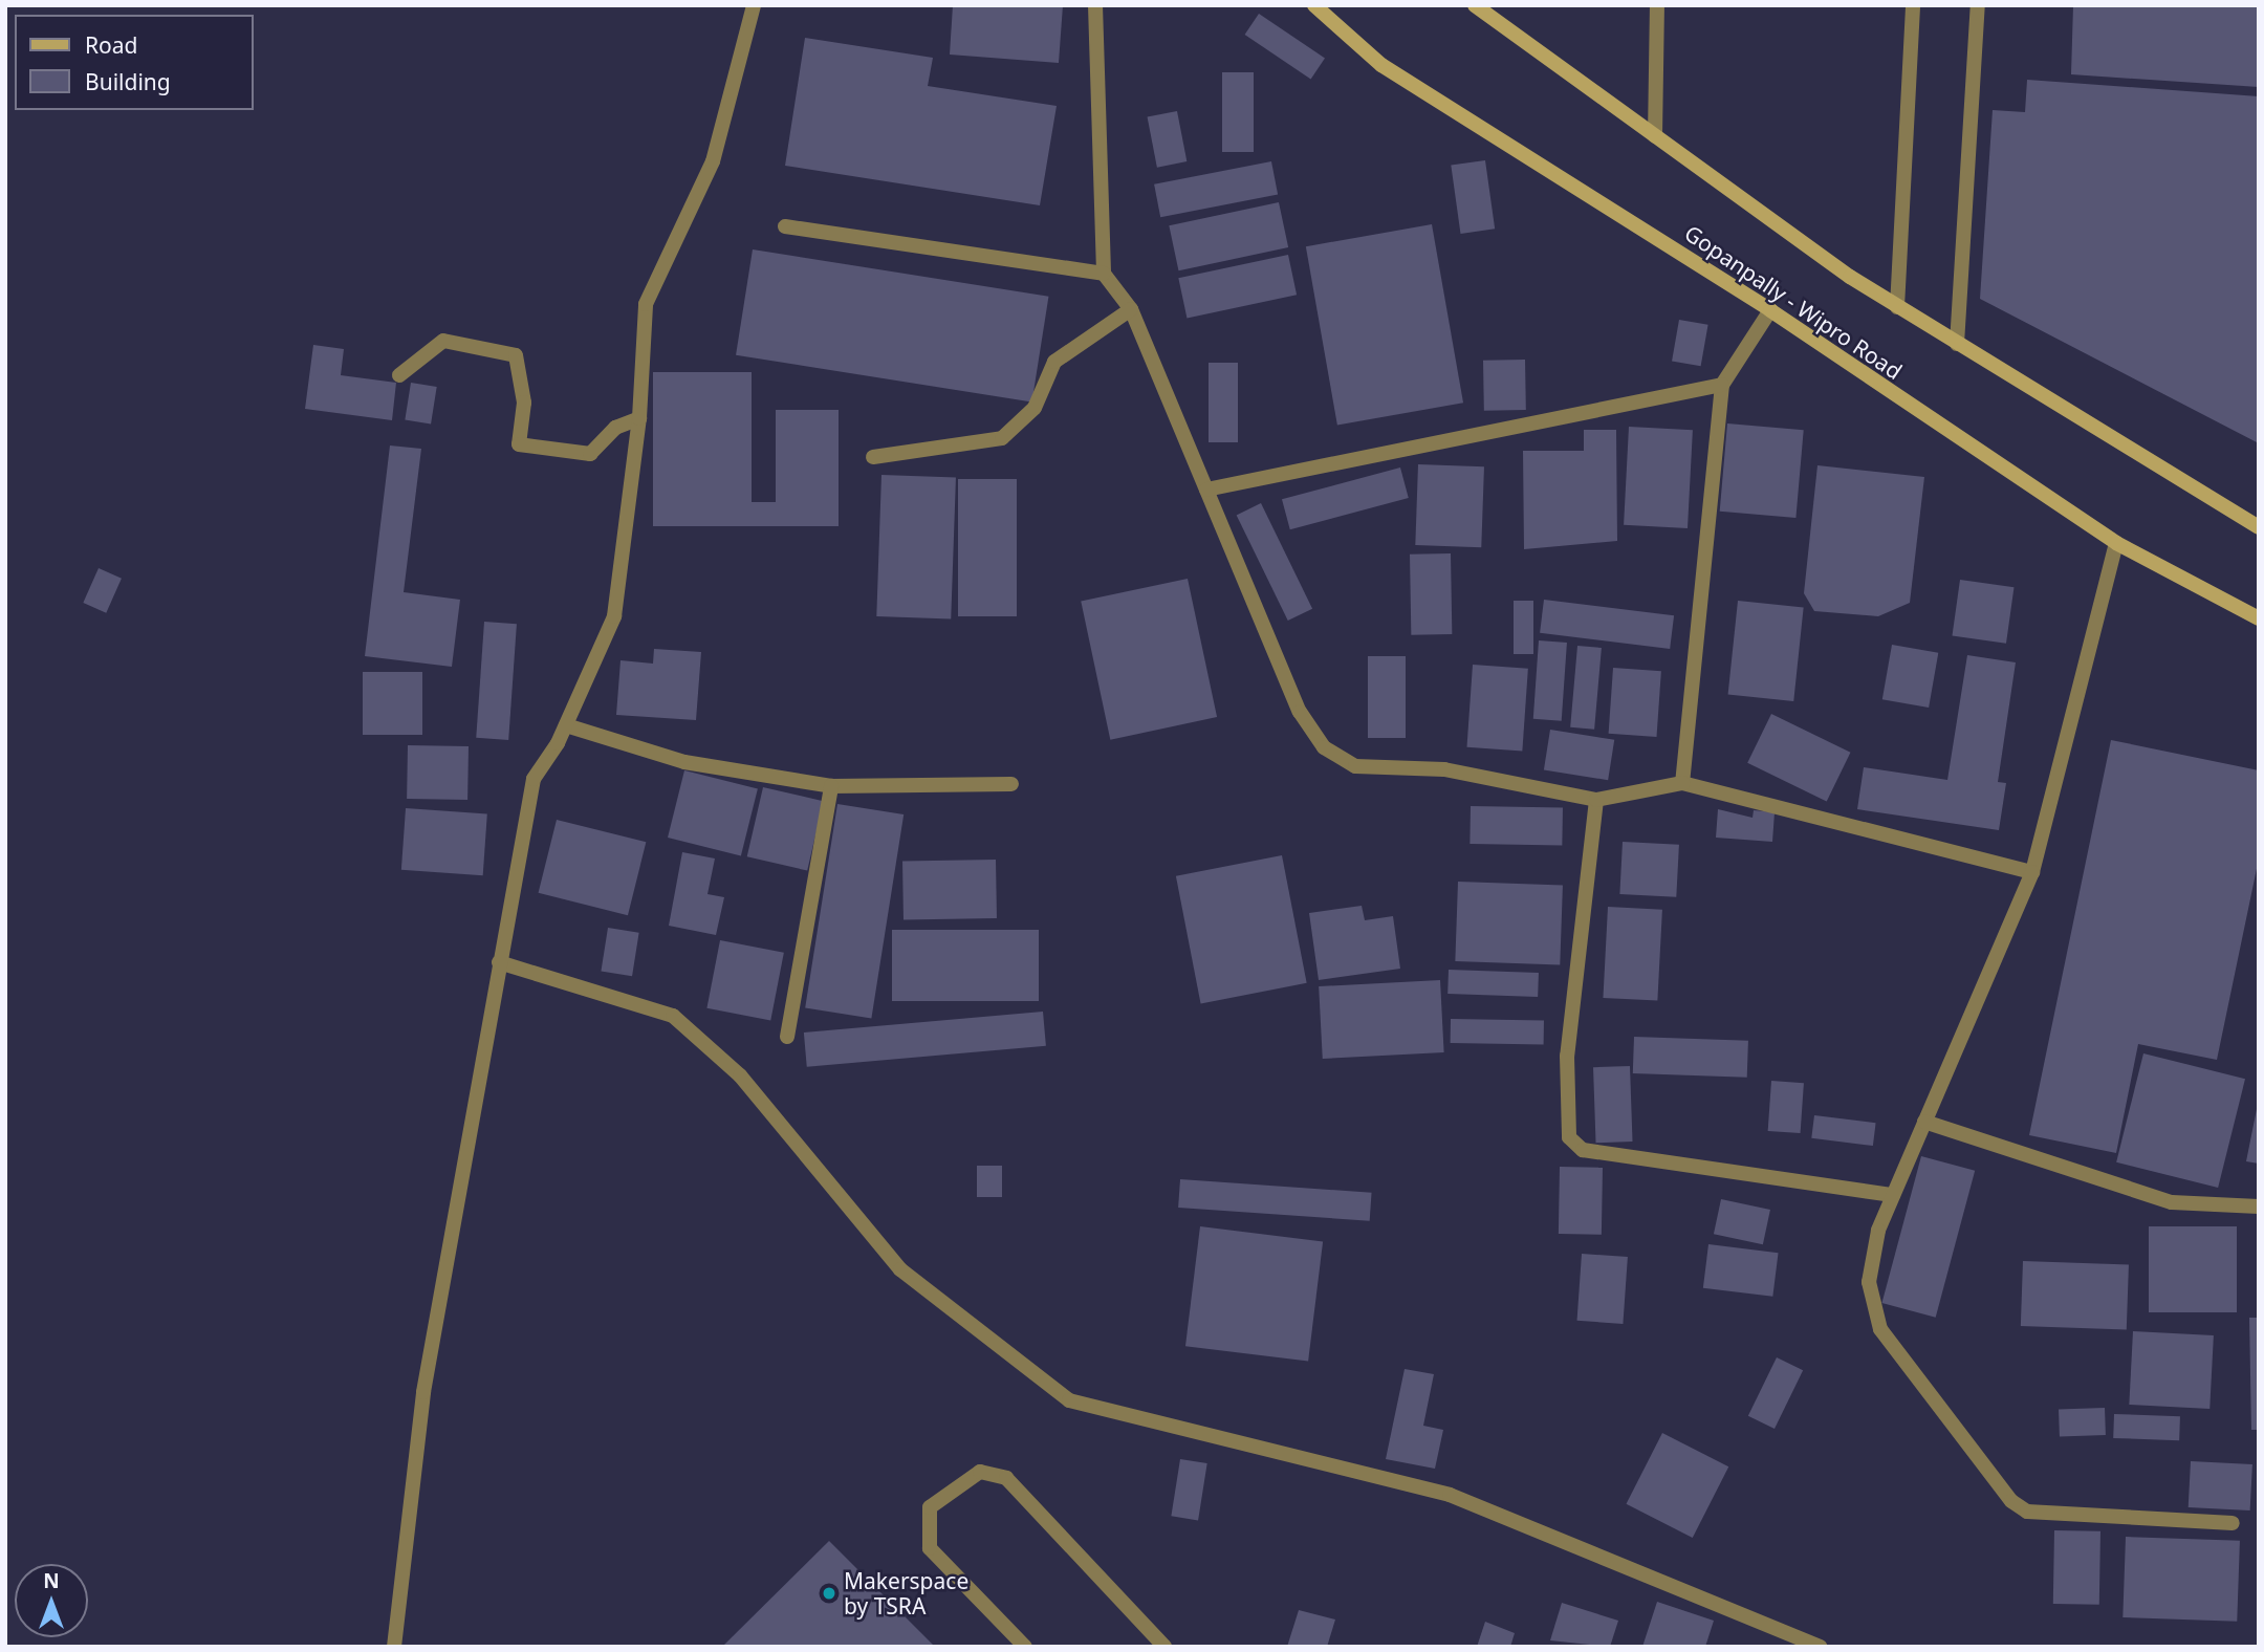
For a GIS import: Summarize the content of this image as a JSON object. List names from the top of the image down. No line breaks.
{"streets":{"main road":["Gopanpally - Wipro Road"]},"places":["Makerspace by TSRA"],"legend":["Road","Building"],"north":"top"}
